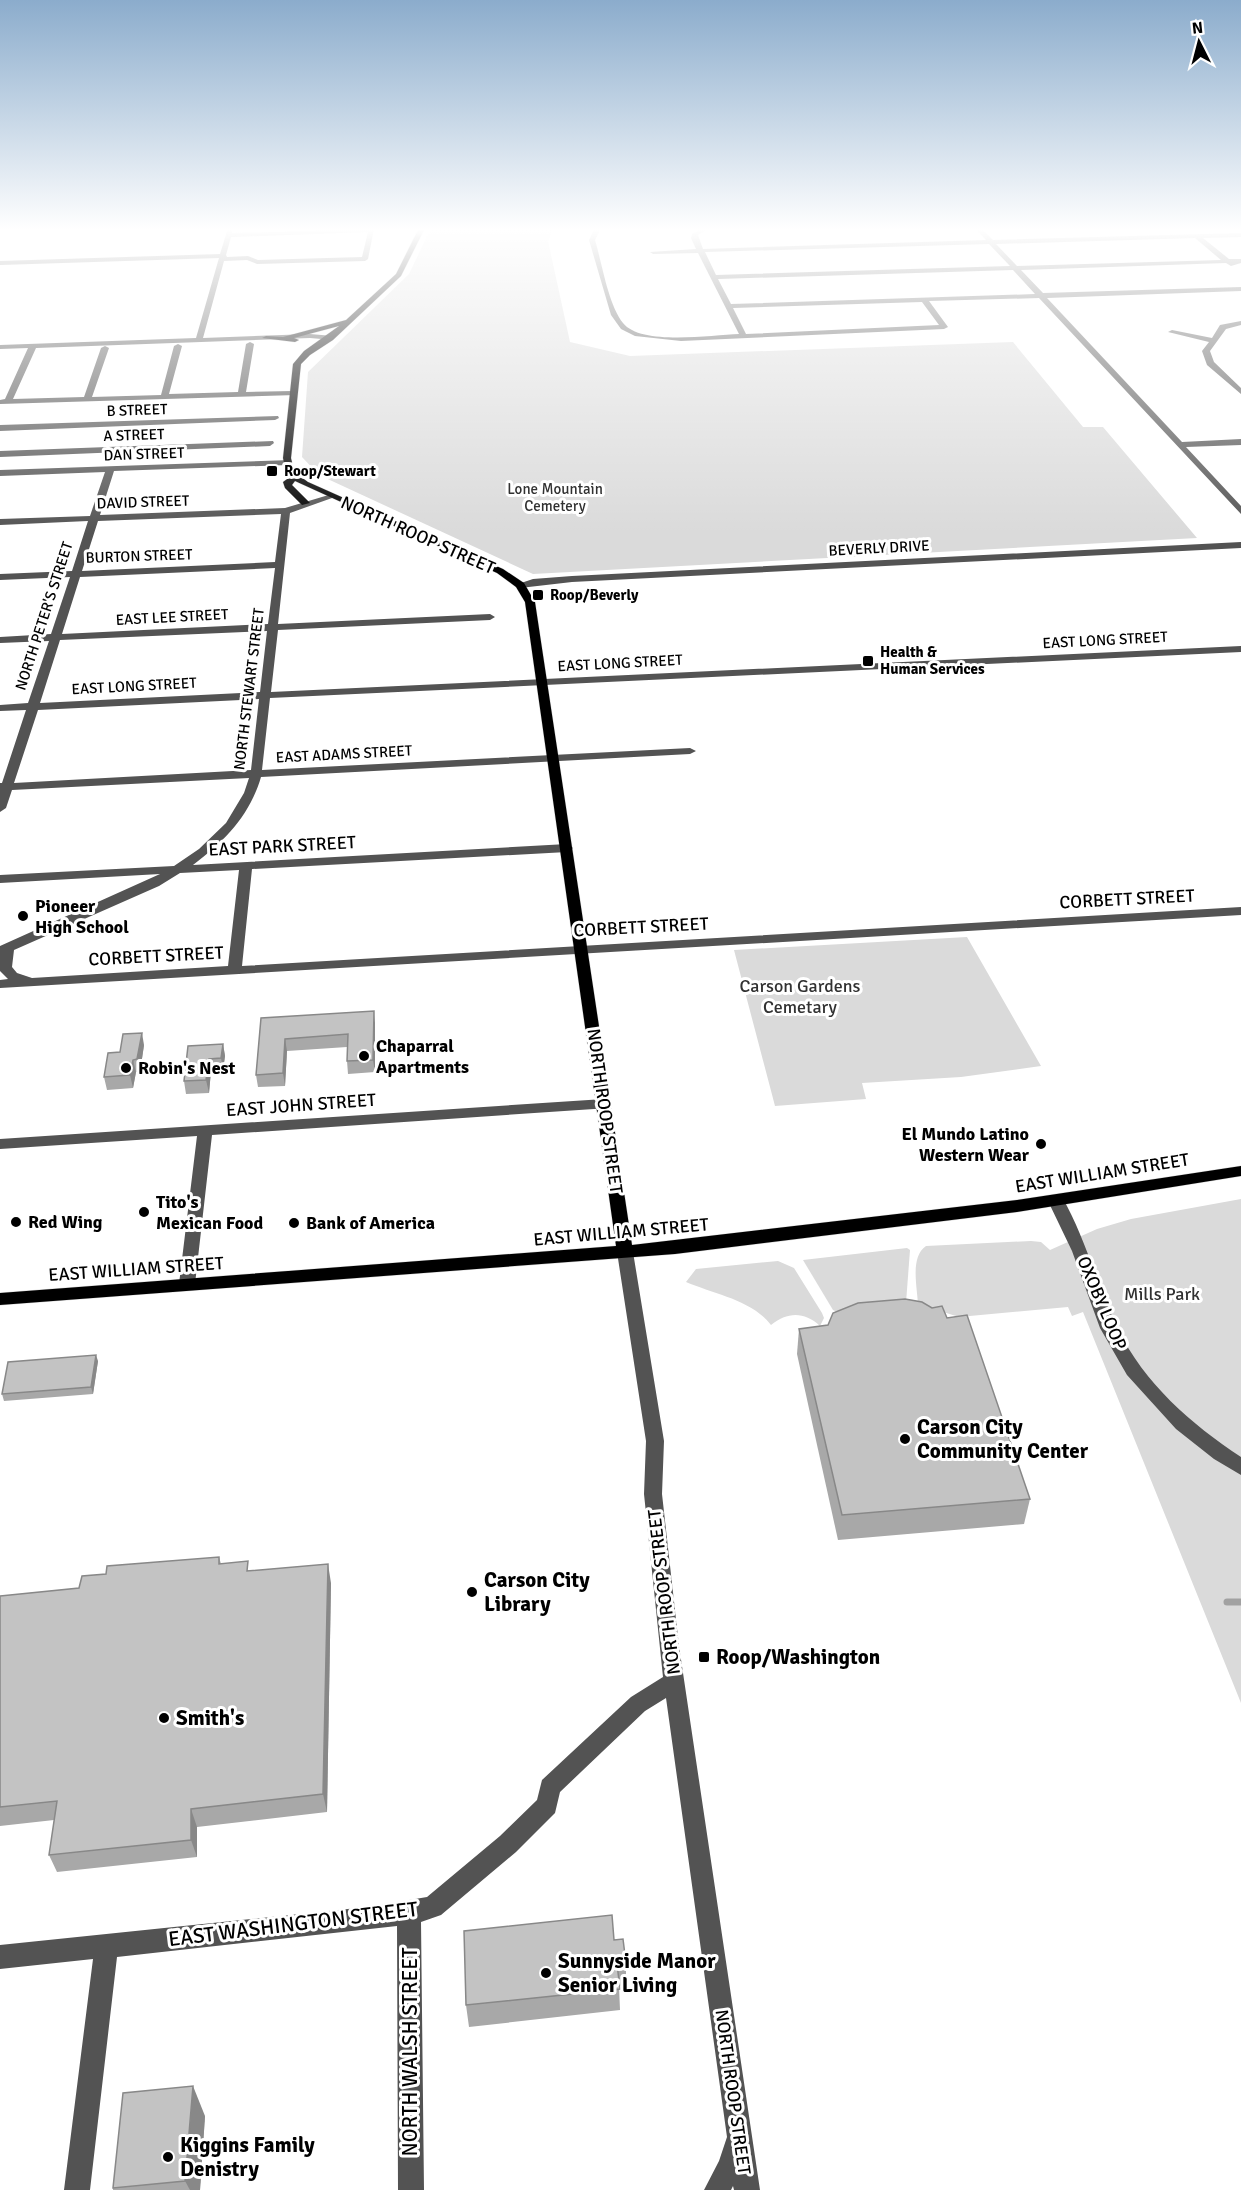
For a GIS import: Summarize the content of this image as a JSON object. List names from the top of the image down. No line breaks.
{"streets":{"main road":["NORTH ROOP STREET","EAST WILLIAM STREET"],"street":["B STREET","A STREET","DAN STREET","DAVID STREET","BEVERLY DRIVE","BURTON STREET","NORTH PETER'S STREET","EAST LEE STREET","EAST LONG STREET","NORTH STEWART STREET","EAST ADAMS STREET","EAST PARK STREET","CORBETT STREET","EAST JOHN STREET","OXOBY LOOP","EAST WASHINGTON STREET","NORTH WALSH STREET"]},"crossings":[["B STREET","A STREET"],["DAN STREET","NORTH PETER'S STREET"],["DAVID STREET","NORTH PETER'S STREET"],["DAVID STREET","NORTH STEWART STREET"],["NORTH ROOP STREET","BEVERLY DRIVE"],["NORTH ROOP STREET","EAST LONG STREET"],["NORTH ROOP STREET","EAST ADAMS STREET"],["NORTH ROOP STREET","EAST PARK STREET"],["NORTH ROOP STREET","CORBETT STREET"],["NORTH ROOP STREET","EAST JOHN STREET"],["NORTH ROOP STREET","EAST WILLIAM STREET"],["NORTH ROOP STREET","EAST WASHINGTON STREET"],["BURTON STREET","NORTH PETER'S STREET"],["BURTON STREET","NORTH STEWART STREET"],["NORTH PETER'S STREET","EAST LEE STREET"],["NORTH PETER'S STREET","EAST LONG STREET"],["NORTH PETER'S STREET","EAST ADAMS STREET"],["EAST LEE STREET","NORTH STEWART STREET"],["EAST LONG STREET","NORTH STEWART STREET"],["NORTH STEWART STREET","EAST ADAMS STREET"],["NORTH STEWART STREET","EAST PARK STREET"],["NORTH STEWART STREET","CORBETT STREET"],["EAST WILLIAM STREET","OXOBY LOOP"],["EAST WASHINGTON STREET","NORTH WALSH STREET"]],"parks":["Lone Mountain Cemetery","Carson Gardens Cemetary","Mills Park"],"places":{"transit":["Roop/Stewart","Roop/Beverly","Health & Human Services","Roop/Washington"],"other":["Pioneer High School","Chaparral Apartments","Robin's Nest","El Mundo Latino Western Wear","Tito's Mexican Food","Red Wing","Bank of America","Carson City Community Center","Carson City Library","Smith's","Sunnyside Manor Senior Living","Kiggins Family Denistry"]},"north":"top"}
